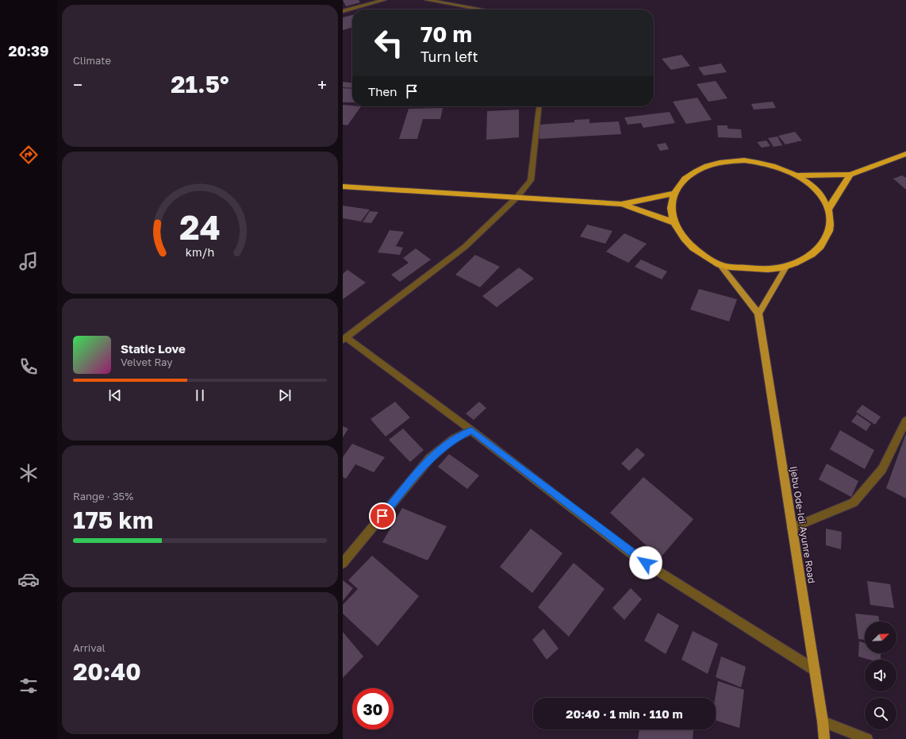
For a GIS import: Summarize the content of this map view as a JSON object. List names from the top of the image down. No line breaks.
{"streets":{"main road":["Ijebu Ode-Idi Ayunre Road"]},"north":"top right","page":{"tabs":"20:39","tile":["Climate",["Range · 35%","175 km"],["Arrival","20:40"]],"turn":["70 m","Turn left"],"heat":["−","21.5°","+"],"then":"Then","song":["Static Love","Velvet Ray"],"limit":"30","trip":"20:40 · 1 min · 110 m","gauge":["24","km/h"]}}
